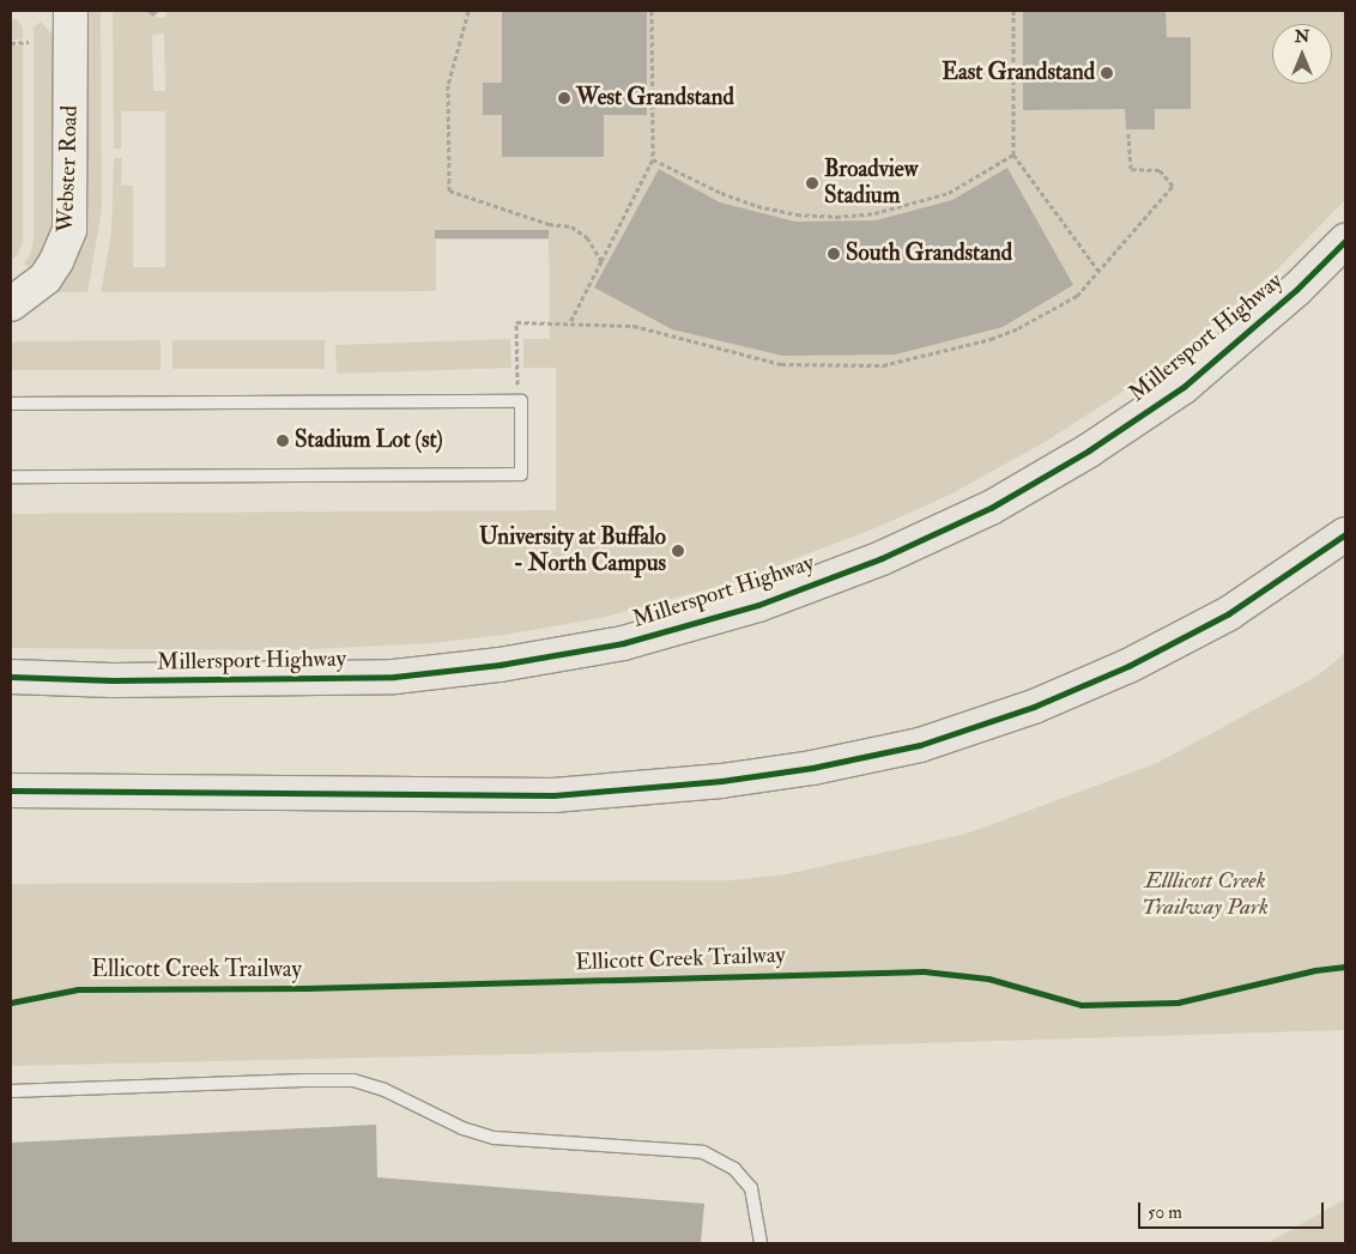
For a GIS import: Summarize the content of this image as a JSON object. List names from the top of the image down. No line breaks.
{"streets":{"main road":["Millersport Highway"],"street":["Webster Road"],"cycle path":["Ellicott Creek Trailway"]},"parks":["Elllicott Creek Trailway Park"],"places":["East Grandstand","West Grandstand","Broadview Stadium","South Grandstand","Stadium Lot (st)","University at Buffalo - North Campus"],"scale_bar":"50 m","north":"top"}
